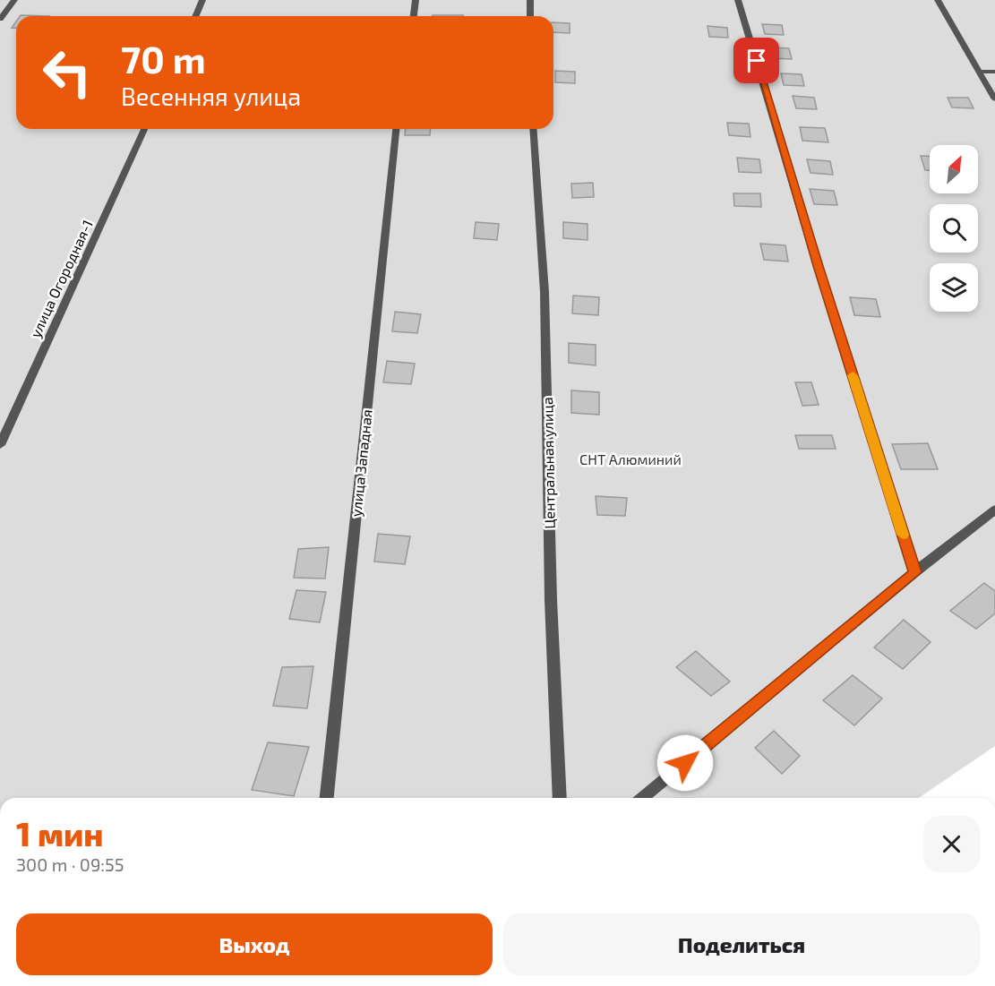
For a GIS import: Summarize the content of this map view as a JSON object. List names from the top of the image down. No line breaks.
{"streets":{"street":["улица Огородная-1","улица Западная","Центральная улица"]},"parks":["СНТ Алюминий"],"north":"top right","page":{"turn":["70 m","Весенняя улица"],"heading":["1 мин","300 m · 09:55"],"buttons":["Выход","Поделиться"]}}
